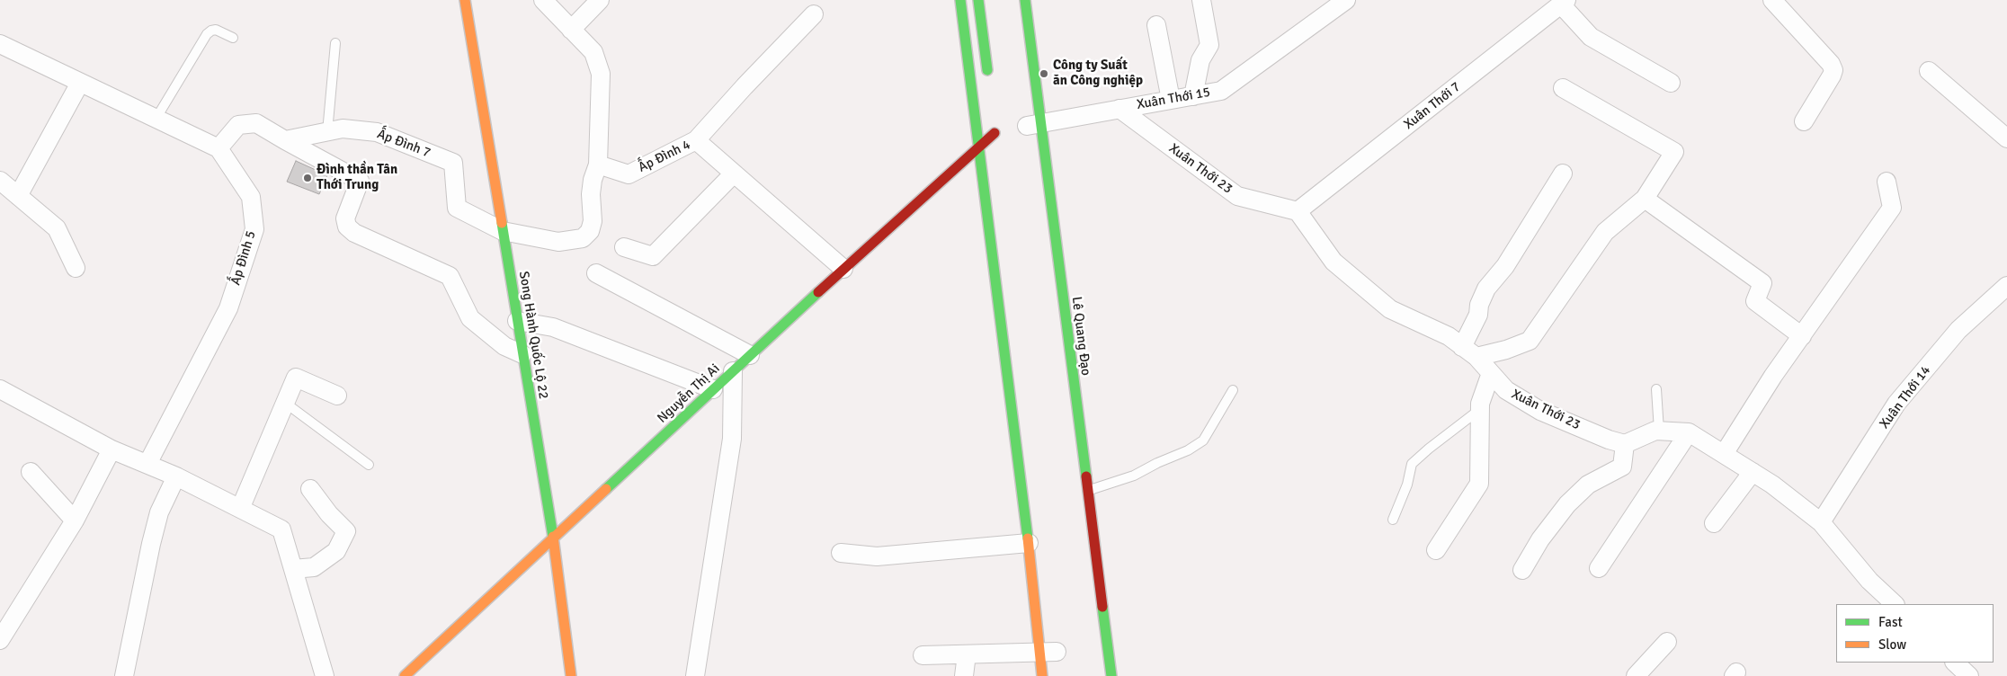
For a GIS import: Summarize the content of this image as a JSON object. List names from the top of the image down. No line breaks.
{"streets":{"main road":["Song Hành Quốc Lộ 22","Lê Quang Đạo","Nguyễn Thị Ai"],"street":["Xuân Thới 15","Xuân Thới 7","Ấp Đình 7","Ấp Đình 4","Xuân Thới 23","Ấp Đình 5","Xuân Thới 14"]},"crossings":[["Xuân Thới 15","Xuân Thới 23"],["Xuân Thới 15","Lê Quang Đạo"],["Xuân Thới 7","Xuân Thới 23"],["Ấp Đình 7","Song Hành Quốc Lộ 22"],["Ấp Đình 4","Nguyễn Thị Ai"],["Song Hành Quốc Lộ 22","Nguyễn Thị Ai"]],"places":["Công ty Suất ăn Công nghiệp","Đình thần Tân Thới Trung"],"legend":["Fast","Slow"]}
